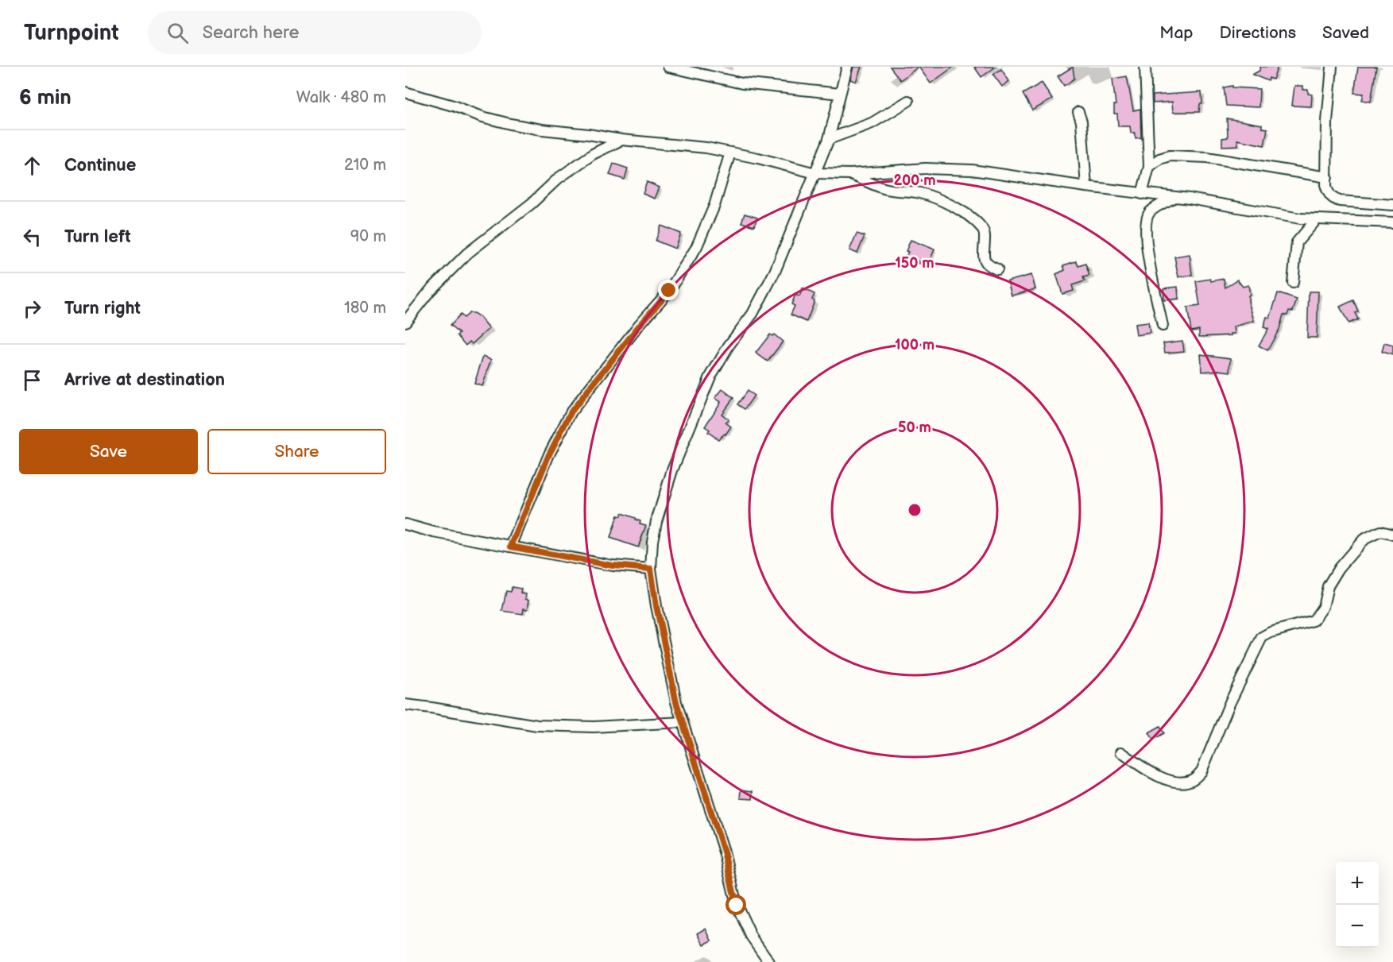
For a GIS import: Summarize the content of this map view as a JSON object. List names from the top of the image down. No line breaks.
{"page":{"header":"Turnpoint","search":"Search here","nav":["Map","Directions","Saved"],"heading":["6 min","Walk · 480 m"],"list":[["Continue","210 m"],["Turn left","90 m"],["Turn right","180 m"],"Arrive at destination"],"buttons":["Save","Share"],"map_buttons":["+","−"]},"rings":["200 m","150 m","100 m","50 m"]}
